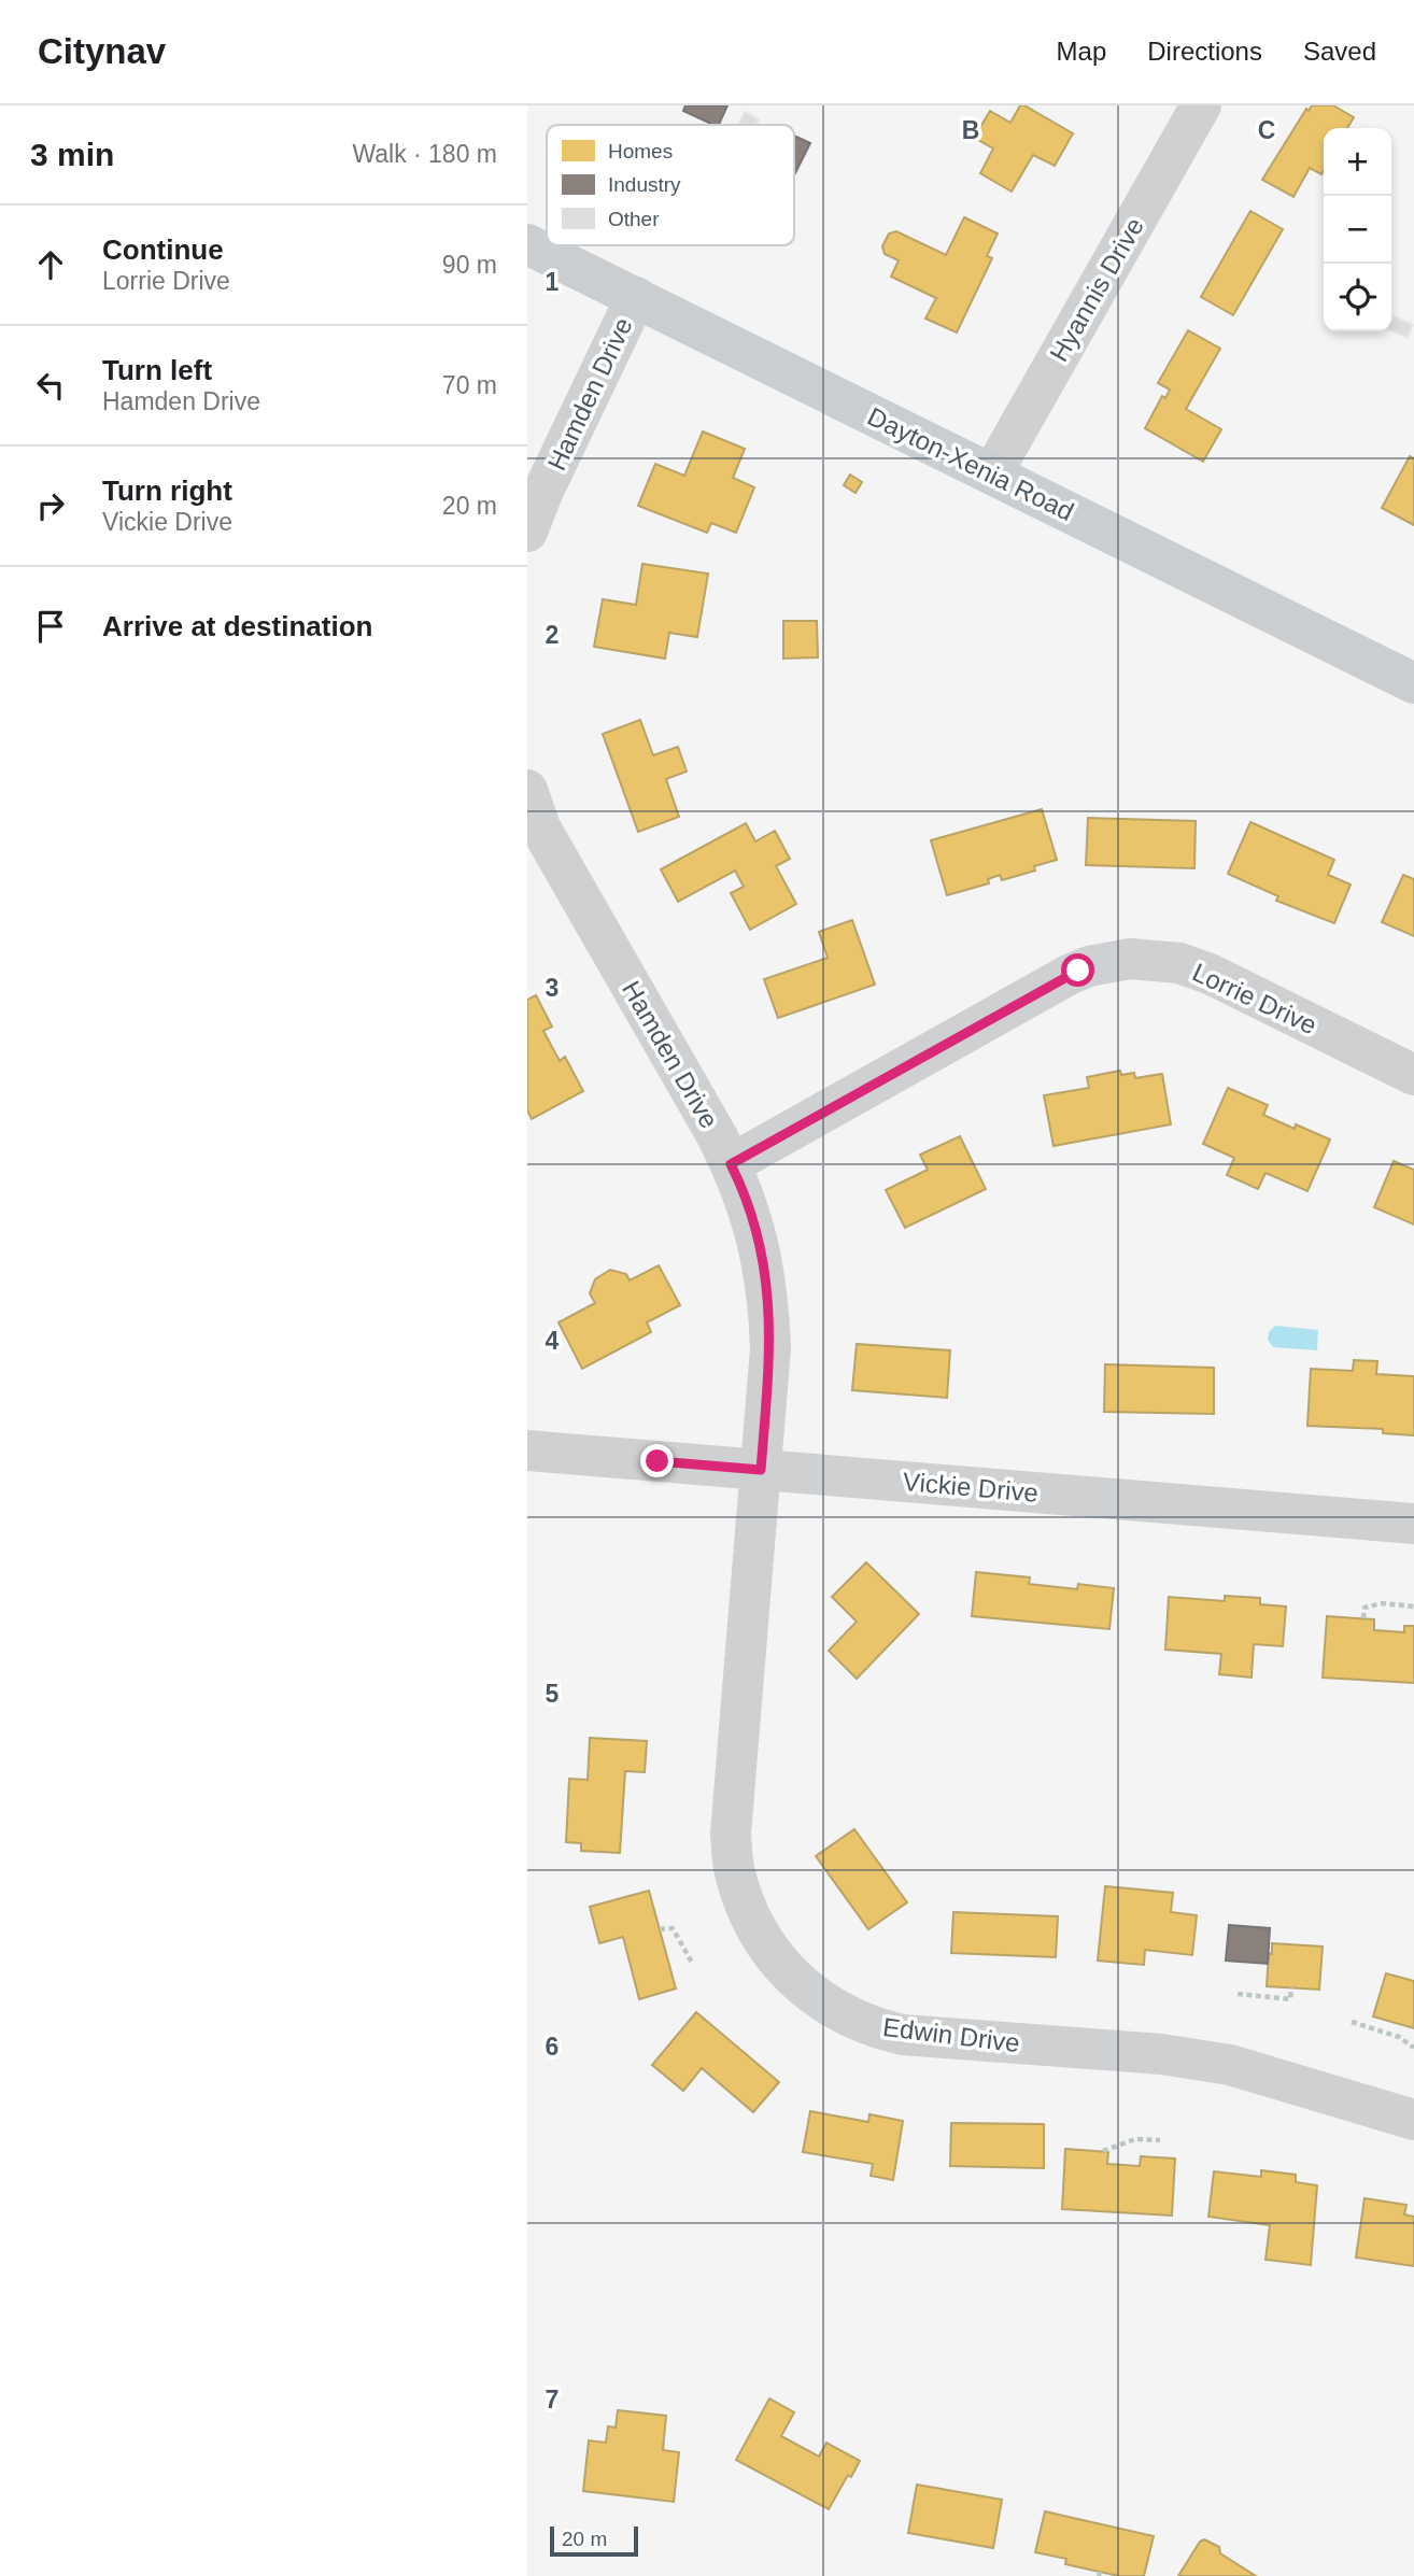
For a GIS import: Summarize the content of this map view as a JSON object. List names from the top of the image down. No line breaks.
{"streets":{"main road":["Dayton-Xenia Road"],"street":["Hyannis Drive","Hamden Drive","Lorrie Drive","Vickie Drive","Edwin Drive"]},"crossings":[["Hyannis Drive","Dayton-Xenia Road"],["Hamden Drive","Dayton-Xenia Road"],["Hamden Drive","Lorrie Drive"],["Hamden Drive","Vickie Drive"],["Hamden Drive","Edwin Drive"],["Vickie Drive","Edwin Drive"]],"legend":["Homes","Industry","Other"],"scale_bar":"20 m","page":{"header":"Citynav","nav":["Map","Directions","Saved"],"heading":["3 min","Walk · 180 m"],"map_buttons":["+","−"],"list":[["Continue","Lorrie Drive","90 m"],["Turn left","Hamden Drive","70 m"],["Turn right","Vickie Drive","20 m"],"Arrive at destination"],"scale":"20 m"},"grid":{"columns":["B","C"],"rows":["1","2","3","4","5","6","7"]}}
